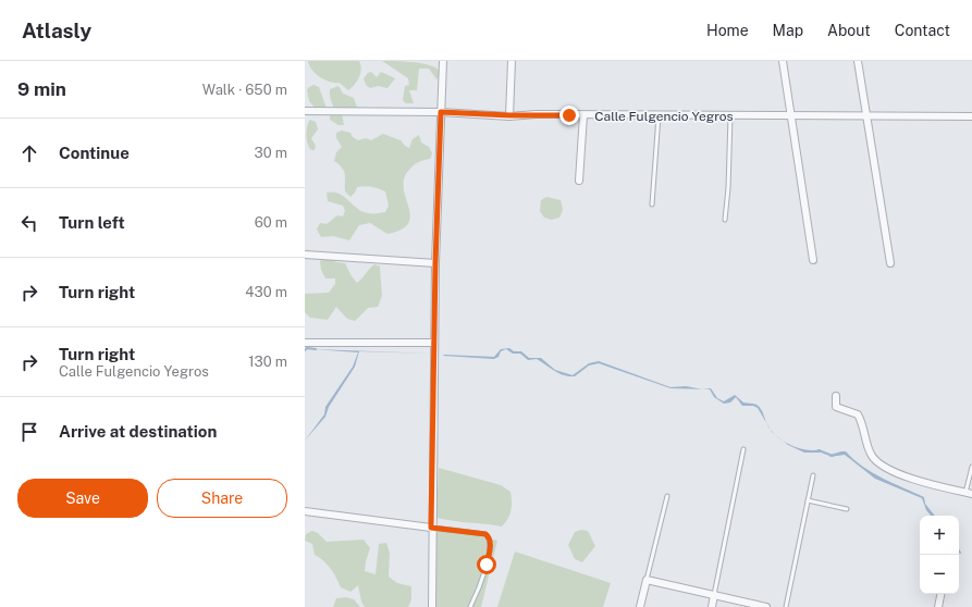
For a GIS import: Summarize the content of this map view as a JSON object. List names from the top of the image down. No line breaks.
{"streets":{"street":["Calle Fulgencio Yegros"]},"page":{"header":"Atlasly","nav":["Home","Map","About","Contact"],"heading":["9 min","Walk · 650 m"],"list":[["Continue","30 m"],["Turn left","60 m"],["Turn right","430 m"],["Turn right","Calle Fulgencio Yegros","130 m"],"Arrive at destination"],"buttons":["Save","Share"],"map_buttons":["+","−"]}}
